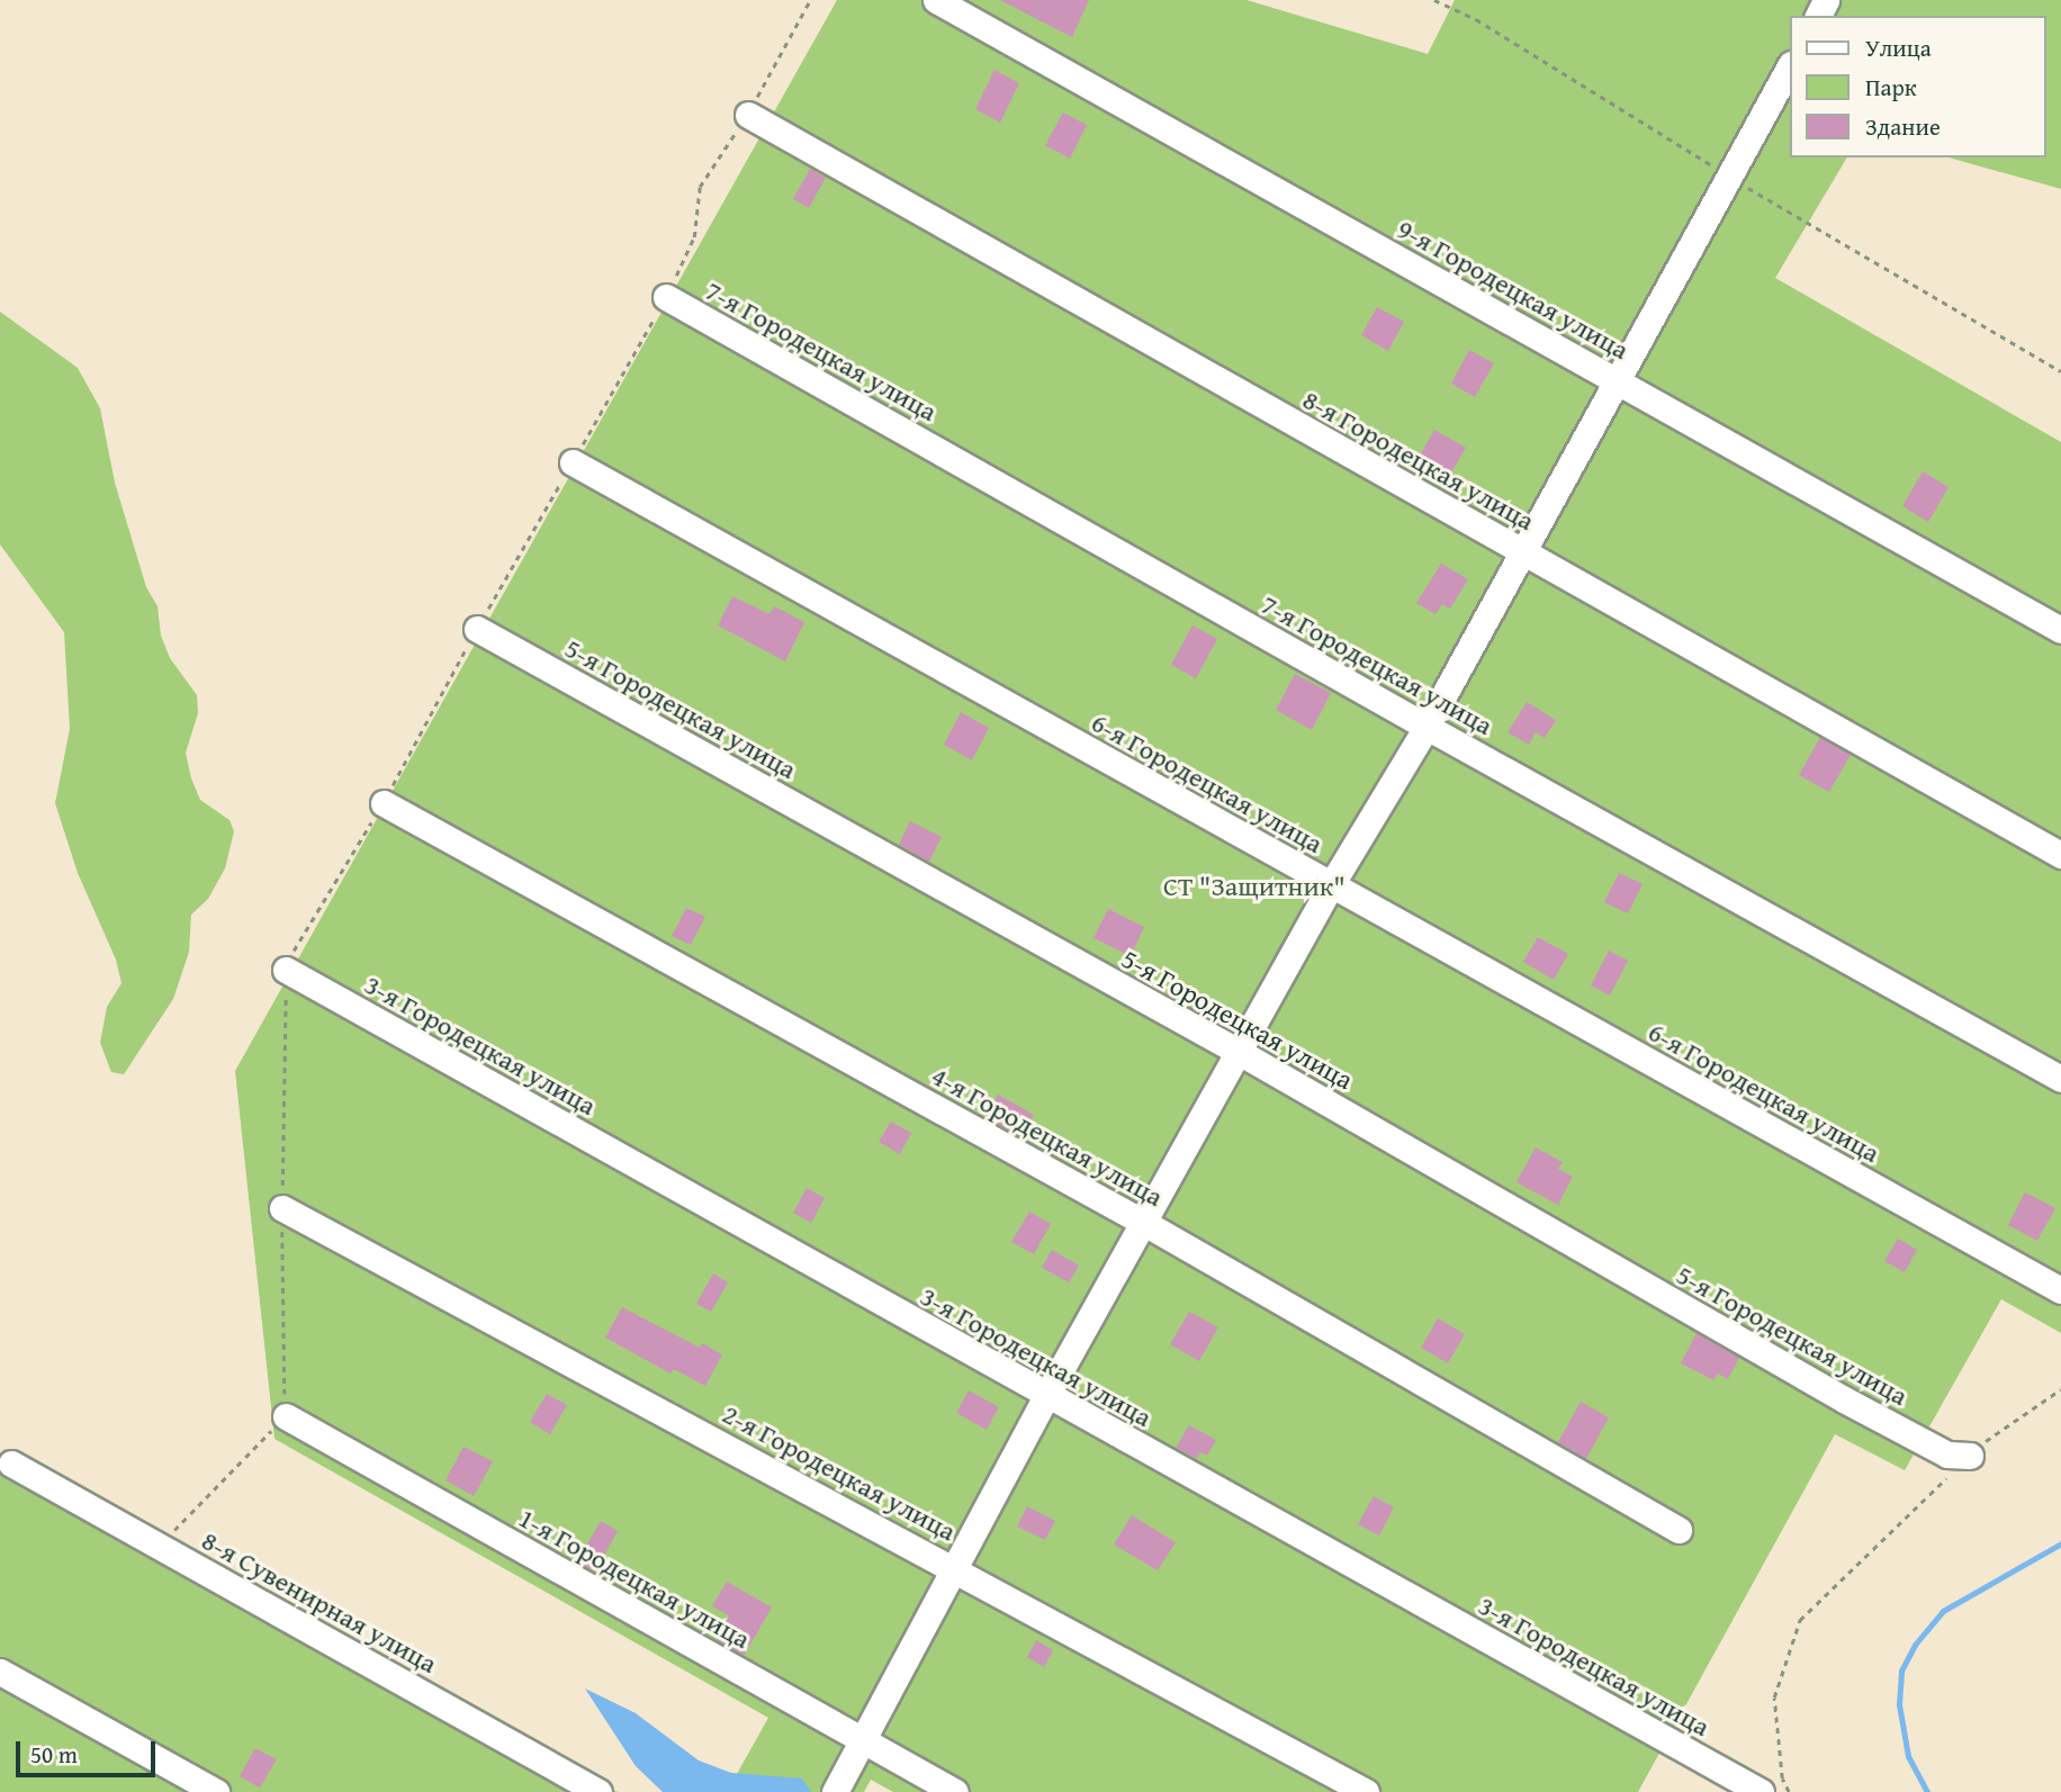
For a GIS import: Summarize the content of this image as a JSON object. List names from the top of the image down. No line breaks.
{"streets":{"street":["9-я Городецкая улица","7-я Городецкая улица","8-я Городецкая улица","5-я Городецкая улица","6-я Городецкая улица","3-я Городецкая улица","4-я Городецкая улица","2-я Городецкая улица","1-я Городецкая улица","8-я Сувенирная улица"]},"parks":["СТ \"Защитник\""],"legend":["Улица","Парк","Здание"],"scale_bar":"50 m"}
